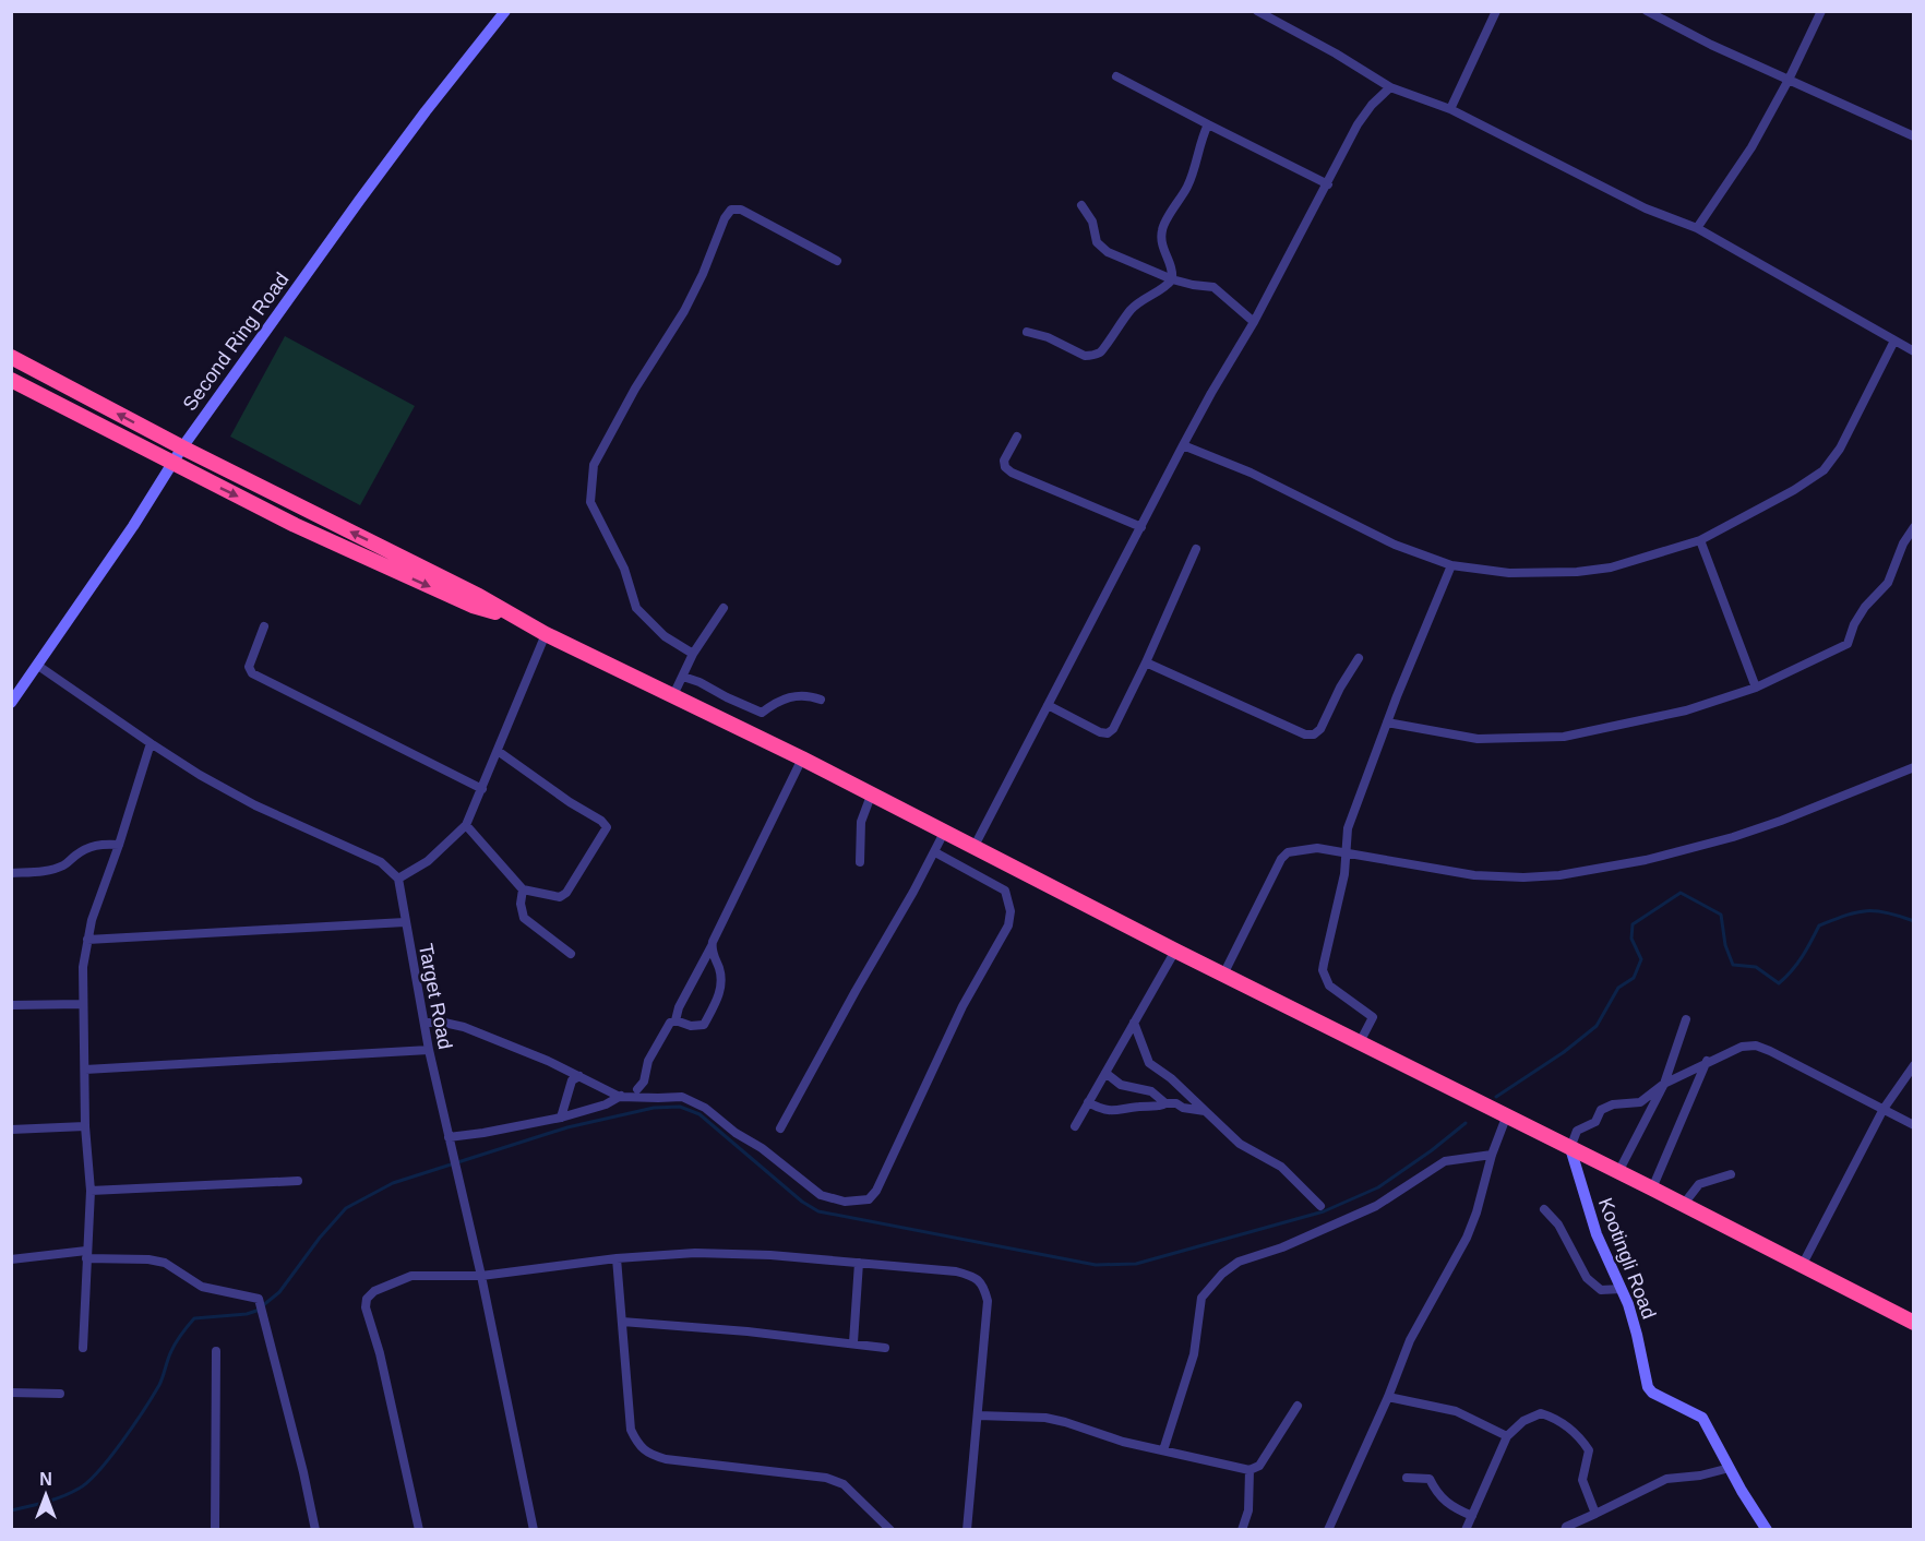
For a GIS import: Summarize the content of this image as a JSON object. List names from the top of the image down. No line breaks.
{"streets":{"street":["Second Ring Road","Target Road","Kootingli Road"]},"north":"top"}
